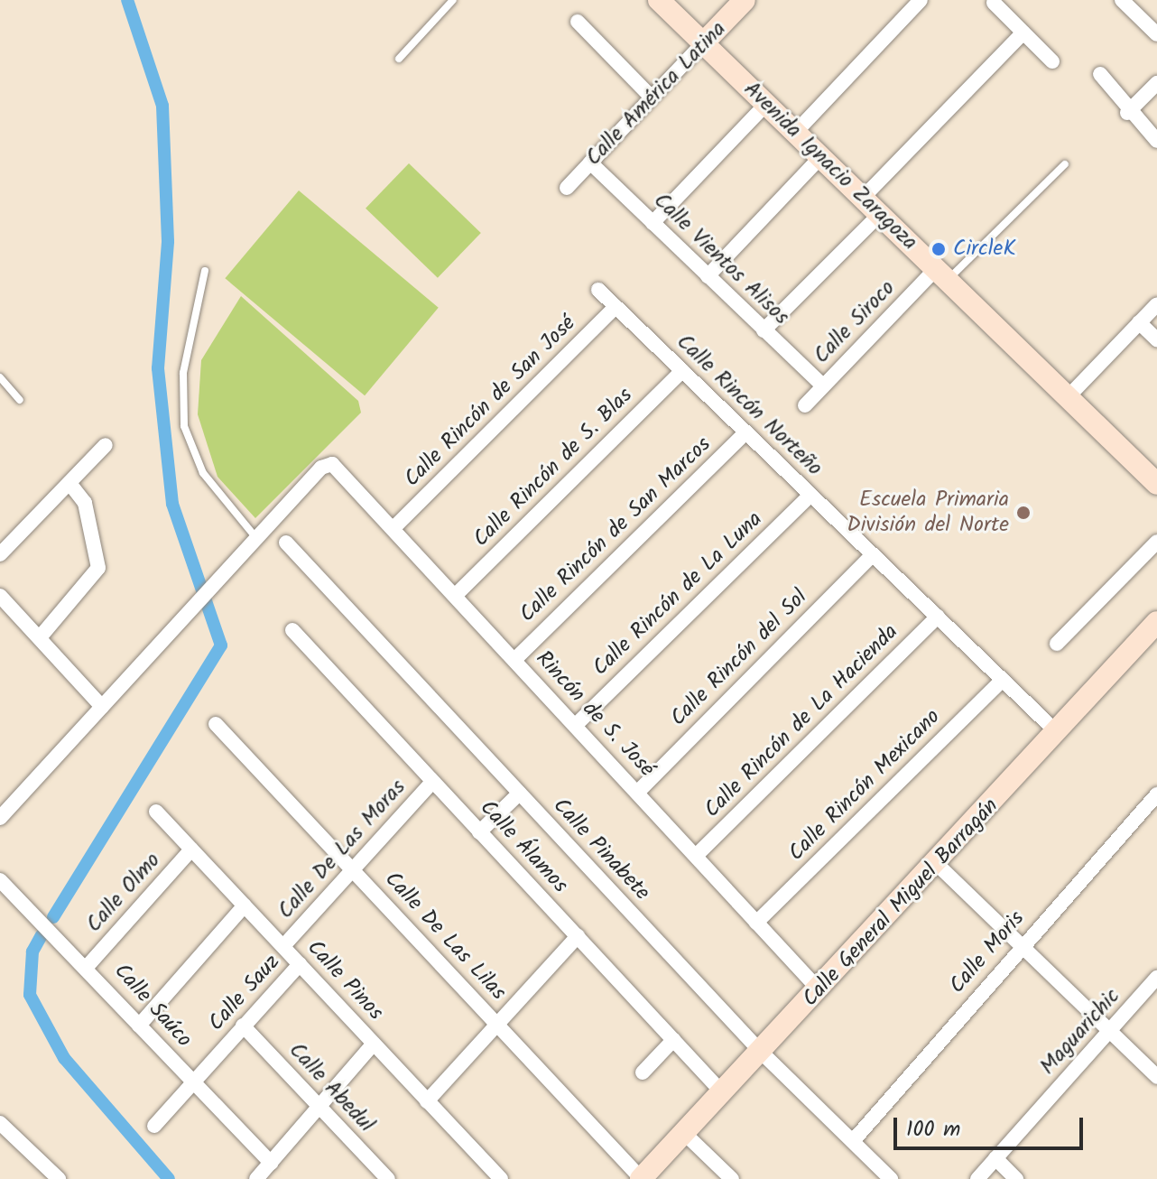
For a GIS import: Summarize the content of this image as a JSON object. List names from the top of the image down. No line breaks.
{"streets":{"main road":["Calle América Latina","Avenida Ignacio Zaragoza","Calle General Miguel Barragán"],"street":["Calle Vientos Alisos","Calle Siroco","Calle Rincón de San José","Calle Rincón Norteño","Calle Rincón de S. Blas","Calle Rincón de San Marcos","Calle Rincón de La Luna","Calle Rincón del Sol","Rincón de S. José","Calle Rincón de La Hacienda","Calle Rincón Mexicano","Calle Álamos","Calle De Las Moras","Calle Pinabete","Calle Olmo","Calle De Las Lilas","Calle Moris","Calle Pinos","Calle Sauz","Calle Saúco","Maguarichic","Calle Abedul"]},"crossings":[["Calle América Latina","Avenida Ignacio Zaragoza"],["Calle América Latina","Calle Vientos Alisos"],["Avenida Ignacio Zaragoza","Calle Siroco"],["Calle Vientos Alisos","Calle Siroco"],["Calle Rincón de San José","Calle Rincón Norteño"],["Calle Rincón de San José","Rincón de S. José"],["Calle Rincón Norteño","Calle Rincón de S. Blas"],["Calle Rincón Norteño","Calle Rincón de San Marcos"],["Calle Rincón Norteño","Calle Rincón de La Luna"],["Calle Rincón Norteño","Calle Rincón del Sol"],["Calle Rincón Norteño","Calle Rincón de La Hacienda"],["Calle Rincón Norteño","Calle Rincón Mexicano"],["Calle Rincón Norteño","Calle General Miguel Barragán"],["Calle Rincón de S. Blas","Rincón de S. José"],["Calle Rincón de San Marcos","Rincón de S. José"],["Calle Rincón de La Luna","Rincón de S. José"],["Calle Rincón del Sol","Rincón de S. José"],["Rincón de S. José","Calle Rincón de La Hacienda"],["Rincón de S. José","Calle Rincón Mexicano"],["Rincón de S. José","Calle General Miguel Barragán"],["Calle Álamos","Calle De Las Moras"],["Calle Álamos","Calle General Miguel Barragán"],["Calle De Las Moras","Calle De Las Lilas"],["Calle De Las Moras","Calle Pinos"],["Calle Pinabete","Calle General Miguel Barragán"],["Calle Pinabete","Calle Moris"],["Calle Olmo","Calle Pinos"],["Calle Olmo","Calle Saúco"],["Calle General Miguel Barragán","Calle De Las Lilas"],["Calle Pinos","Calle Sauz"],["Calle Sauz","Calle Saúco"],["Calle Sauz","Calle Abedul"]],"places":["CircleK","Escuela Primaria División del Norte"],"scale_bar":"100 m"}
